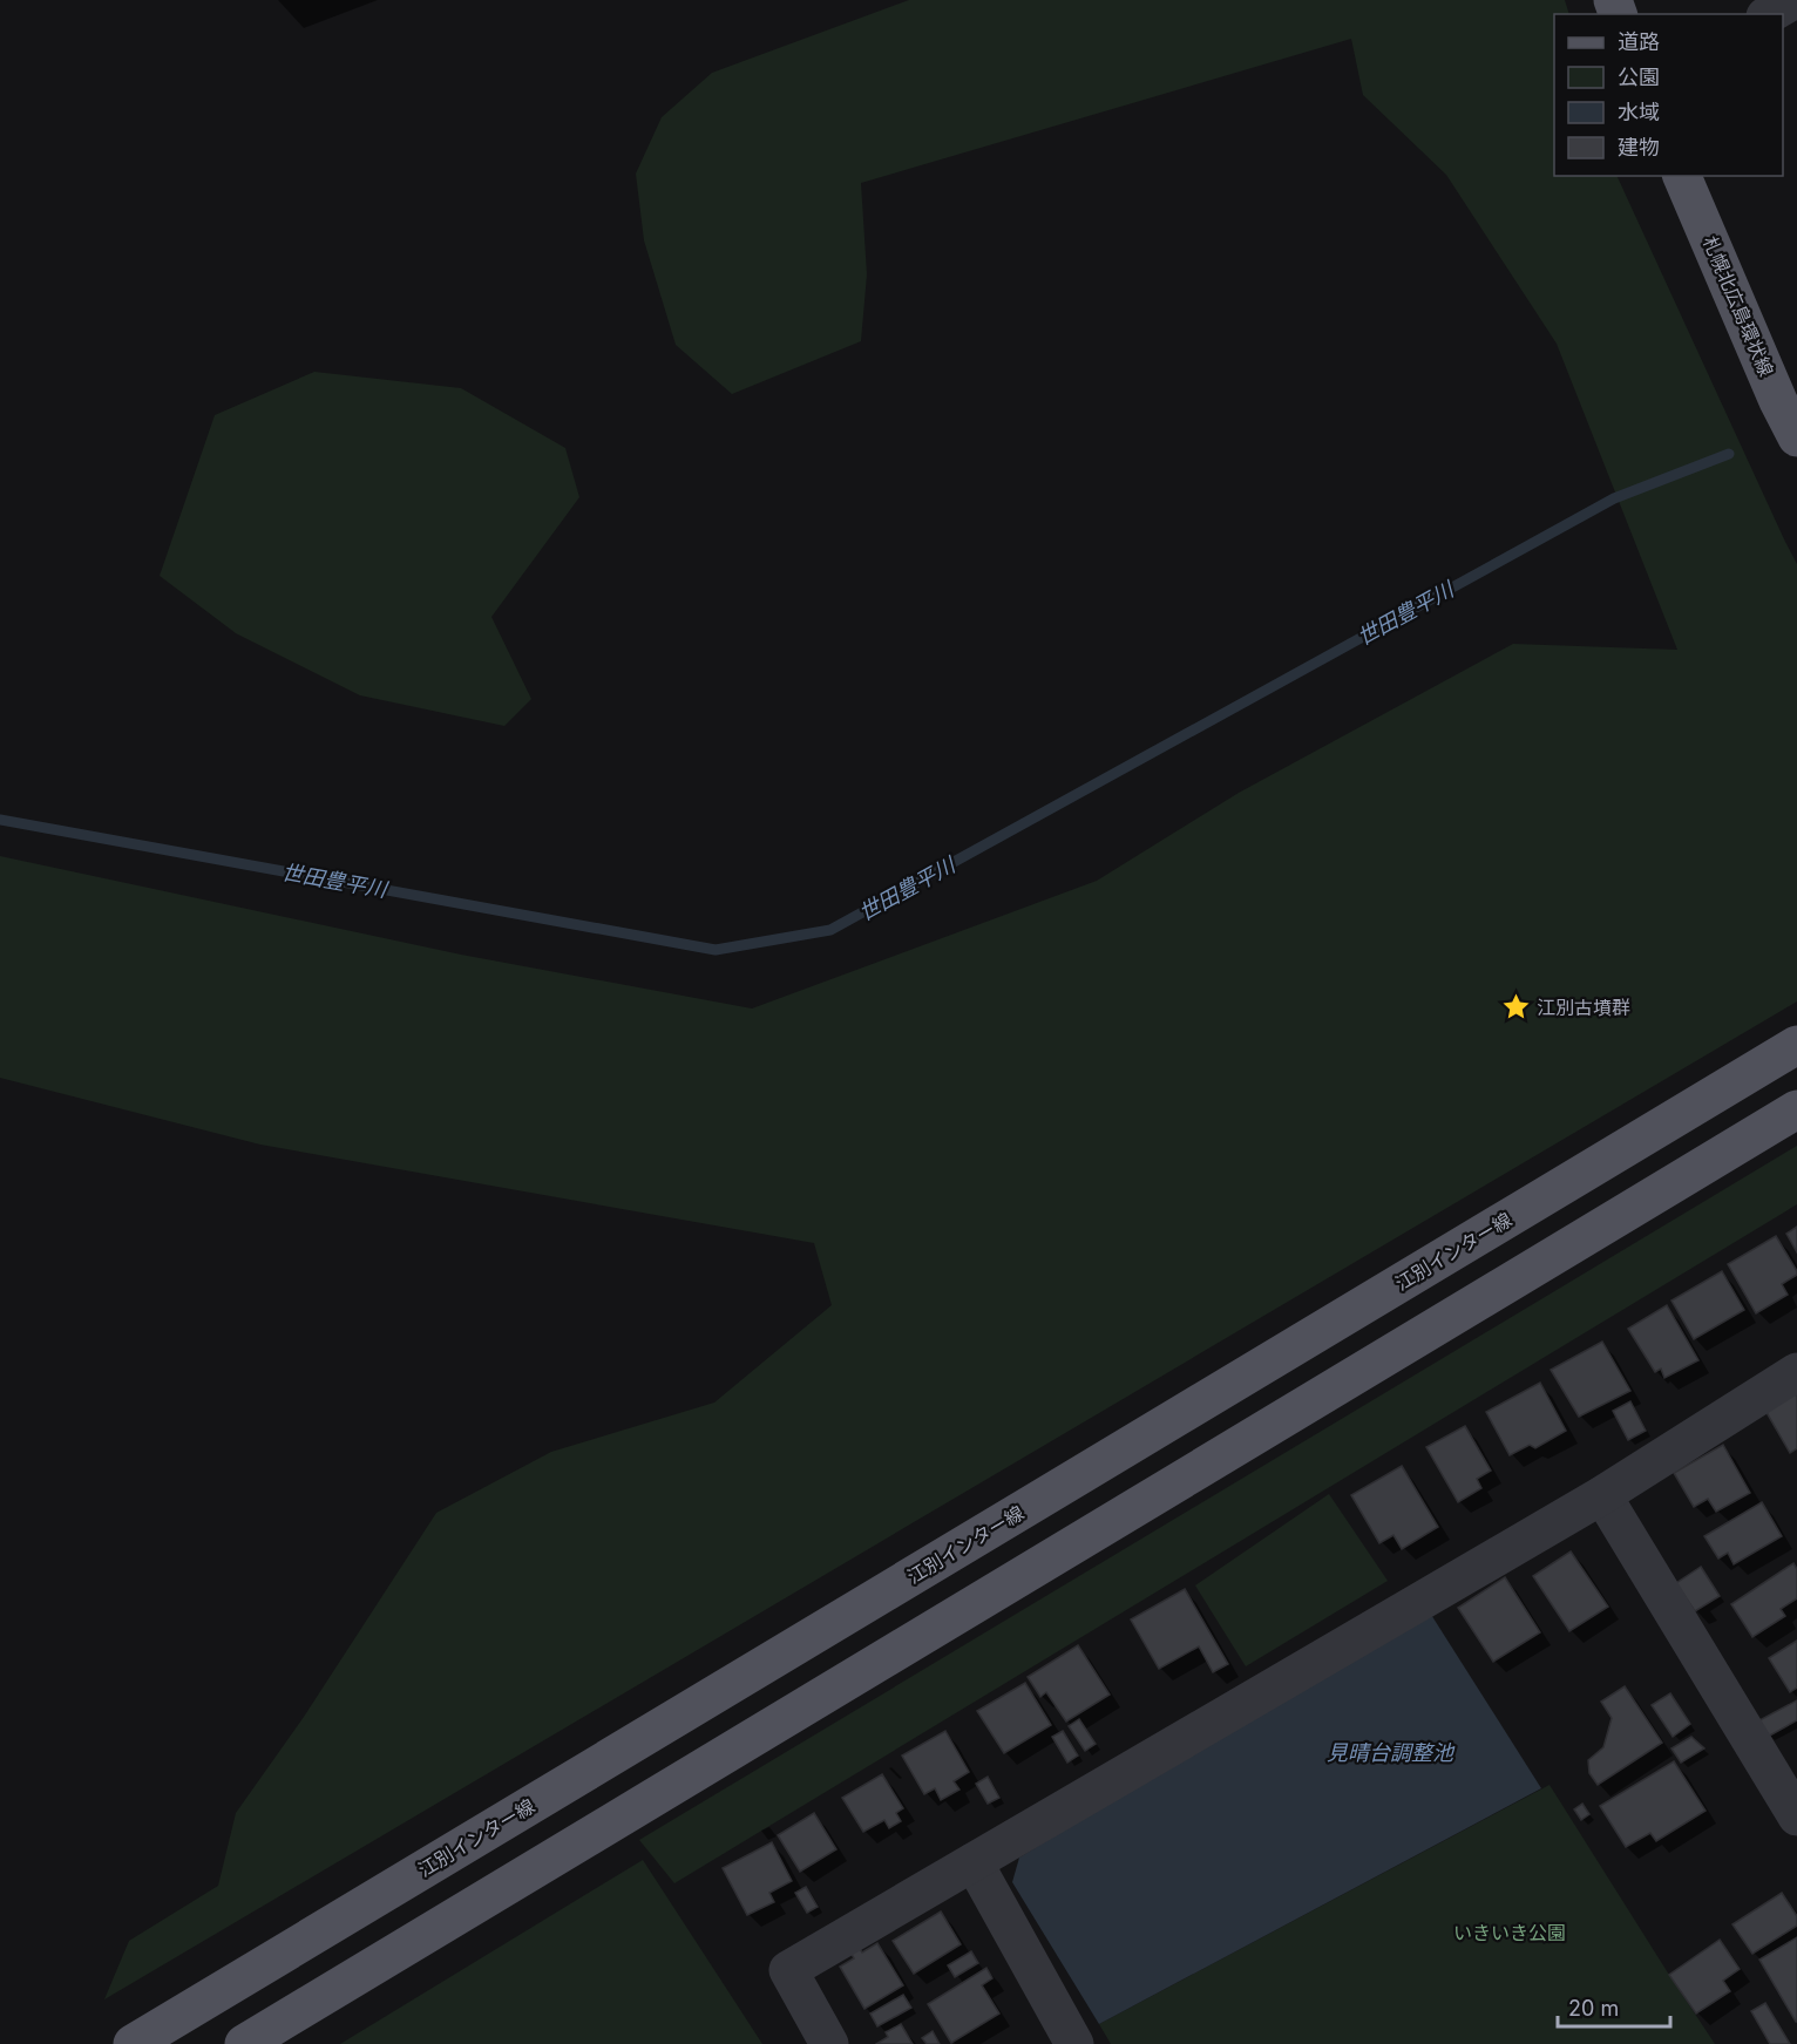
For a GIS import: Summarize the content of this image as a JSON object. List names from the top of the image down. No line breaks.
{"streets":{"main road":["札幌北広島環状線","江別インター線"]},"water":["世田豊平川","見晴台調整池"],"parks":["いきいき公園"],"places":{"place":["江別古墳群"]},"legend":["道路","公園","水域","建物"],"scale_bar":"20 m"}
